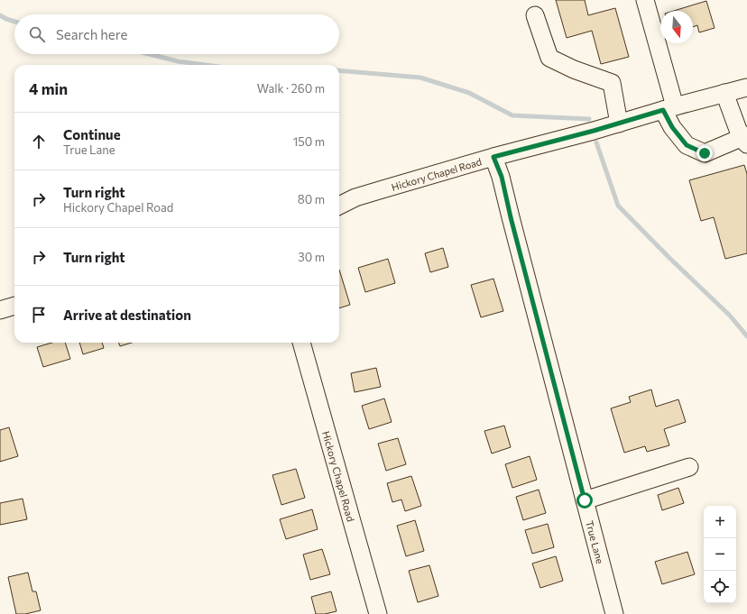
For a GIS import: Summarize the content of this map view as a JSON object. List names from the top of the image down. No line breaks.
{"streets":{"street":["Hickory Chapel Road","True Lane"]},"crossings":[["Hickory Chapel Road","True Lane"]],"north":"bottom","page":{"search":"Search here","heading":["4 min","Walk · 260 m"],"list":[["Continue","True Lane","150 m"],["Turn right","Hickory Chapel Road","80 m"],["Turn right","30 m"],"Arrive at destination"],"map_buttons":["+","−"]}}
